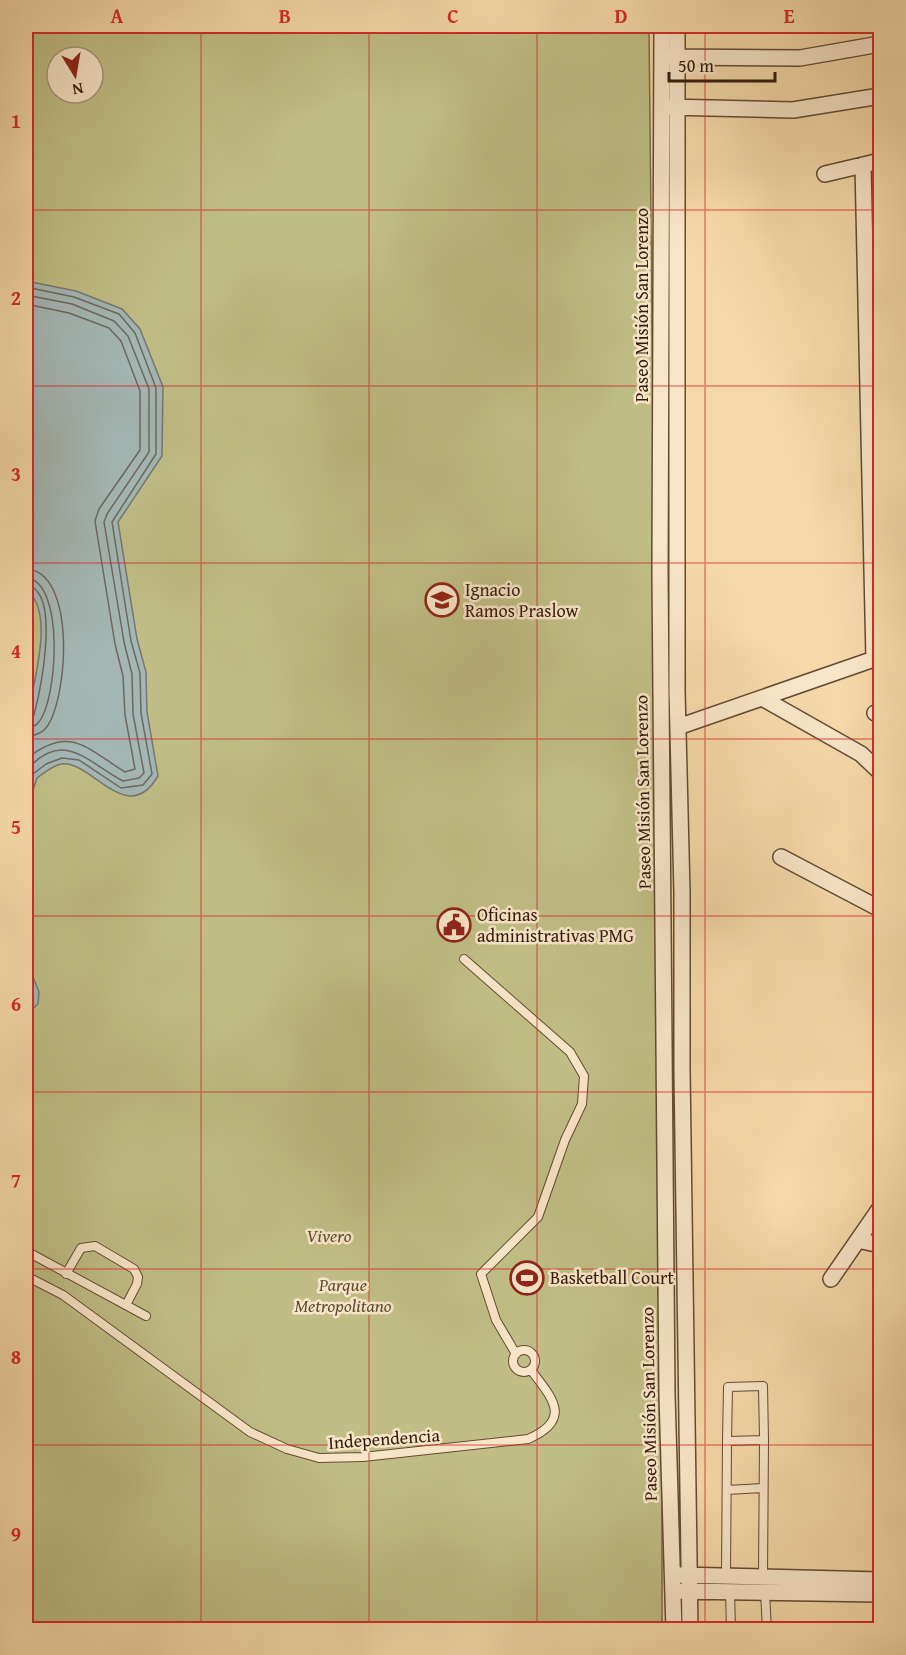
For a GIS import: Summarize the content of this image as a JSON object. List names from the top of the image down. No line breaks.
{"streets":{"street":["Paseo Misión San Lorenzo"],"lane":["Independencia"]},"parks":["Vivero","Parque Metropolitano"],"places":{"school or university":["Ignacio Ramos Praslow"],"public building":["Oficinas administrativas PMG"],"sports":["Basketball Court"]},"scale_bar":"50 m","north":"bottom","grid":{"columns":["A","B","C","D","E"],"rows":["1","2","3","4","5","6","7","8","9"]}}
